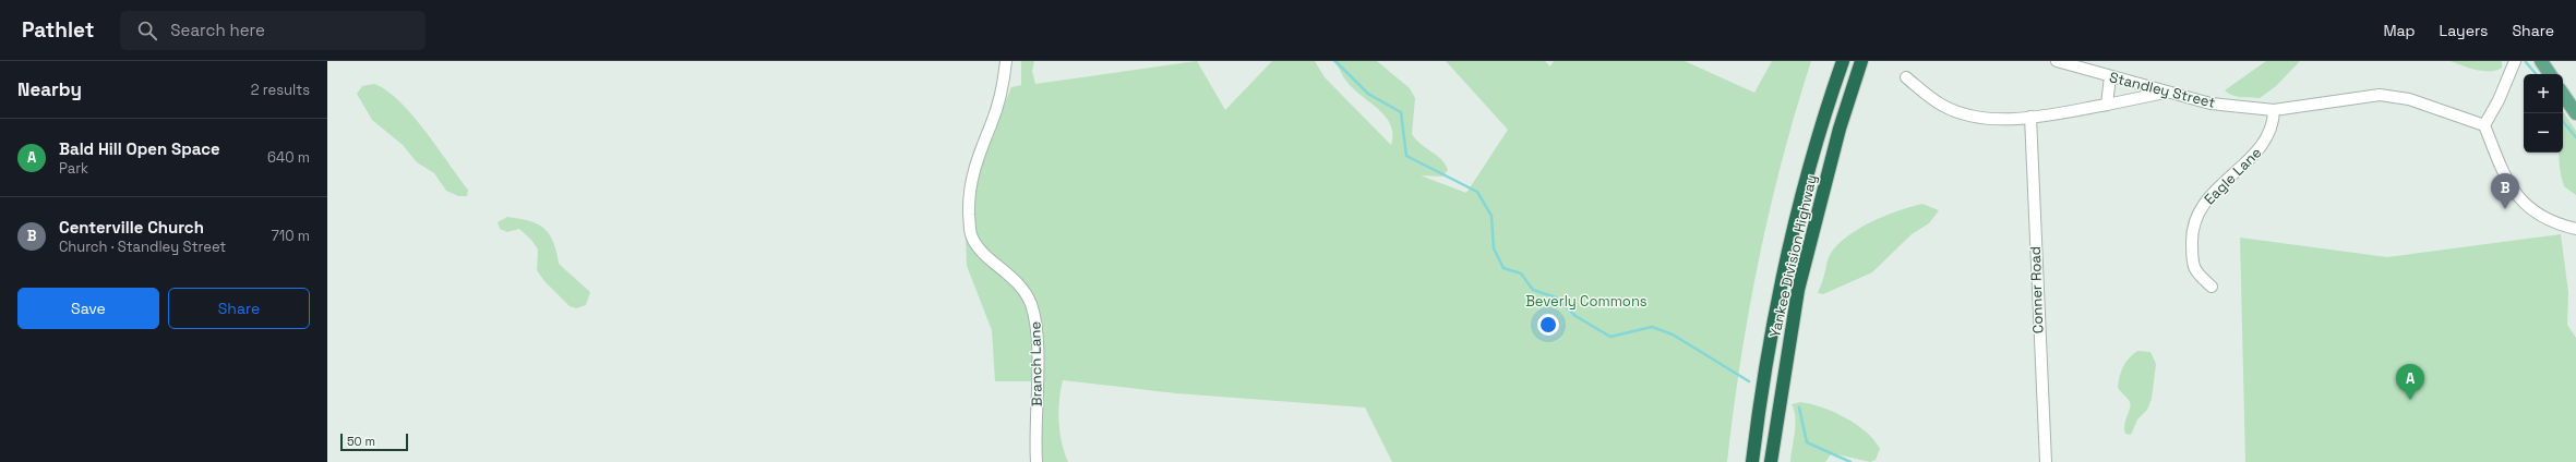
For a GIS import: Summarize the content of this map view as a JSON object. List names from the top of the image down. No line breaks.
{"streets":{"highway":["Yankee Division Highway"],"street":["Standley Street","Eagle Lane","Conner Road","Branch Lane"]},"crossings":[["Standley Street","Eagle Lane"]],"parks":["Beverly Commons"],"scale_bar":"50 m","page":{"header":"Pathlet","search":"Search here","nav":["Map","Layers","Share"],"heading":["Nearby","2 results"],"map_buttons":["+","−"],"list":[{"mark":"A","name":"Bald Hill Open Space","note":"Park","value":"640 m"},{"mark":"B","name":"Centerville Church","note":"Church · Standley Street","value":"710 m"}],"pins":["B","A"],"buttons":["Save","Share"],"scale":"50 m"}}
